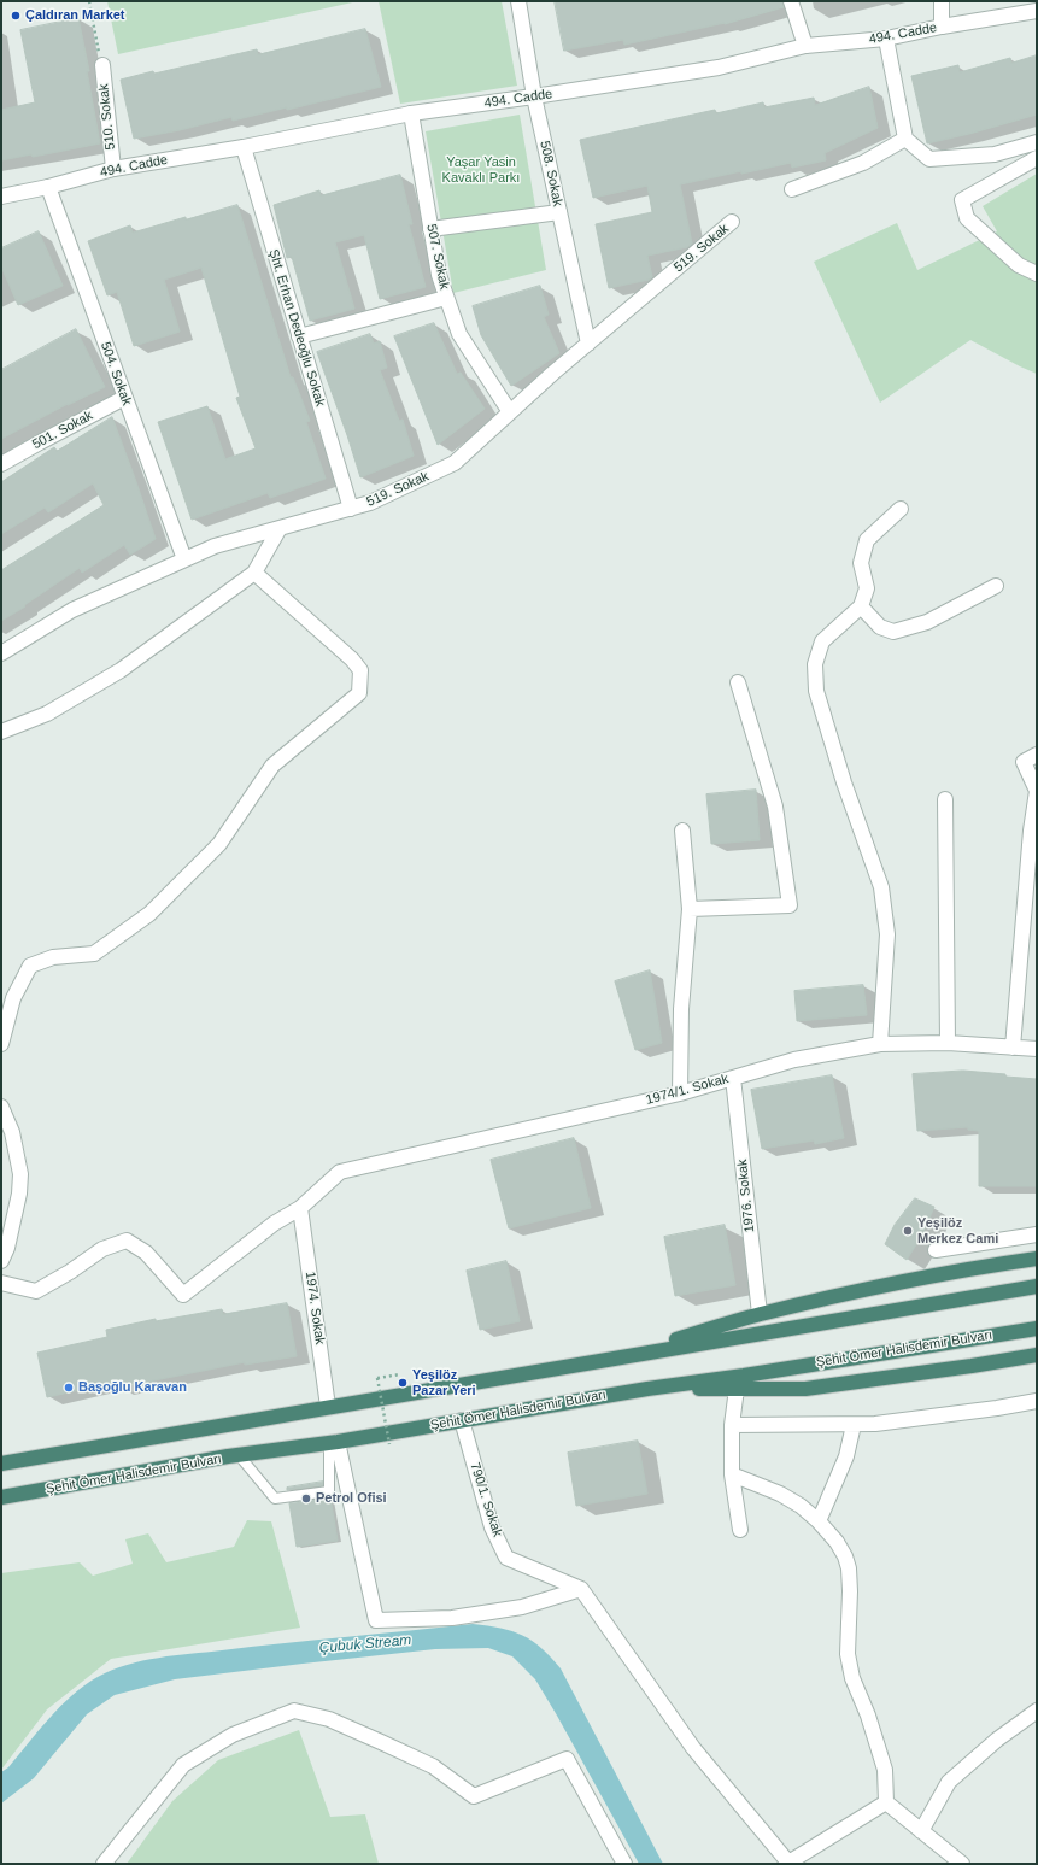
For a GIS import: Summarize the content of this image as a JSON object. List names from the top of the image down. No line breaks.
{"streets":{"highway":["Şehit Ömer Halisdemir Bulvarı"],"street":["494. Cadde","510. Sokak","508. Sokak","519. Sokak","507. Sokak","Şht. Erhan Dedeoğlu Sokak","504. Sokak","501. Sokak","1974/1. Sokak","1976. Sokak","1974. Sokak","790/1. Sokak"]},"crossings":[["494. Cadde","510. Sokak"],["494. Cadde","508. Sokak"],["494. Cadde","507. Sokak"],["494. Cadde","Şht. Erhan Dedeoğlu Sokak"],["494. Cadde","504. Sokak"],["508. Sokak","519. Sokak"],["519. Sokak","507. Sokak"],["519. Sokak","Şht. Erhan Dedeoğlu Sokak"],["519. Sokak","504. Sokak"],["504. Sokak","501. Sokak"],["1974/1. Sokak","1976. Sokak"],["1974/1. Sokak","1974. Sokak"],["Şehit Ömer Halisdemir Bulvarı","790/1. Sokak"]],"water":["Çubuk Stream"],"parks":["Yaşar Yasin Kavaklı Parkı"],"places":["Çaldıran Market","Yeşilöz Merkez Cami","Yeşilöz Pazar Yeri","Başoğlu Karavan","Petrol Ofisi"]}
